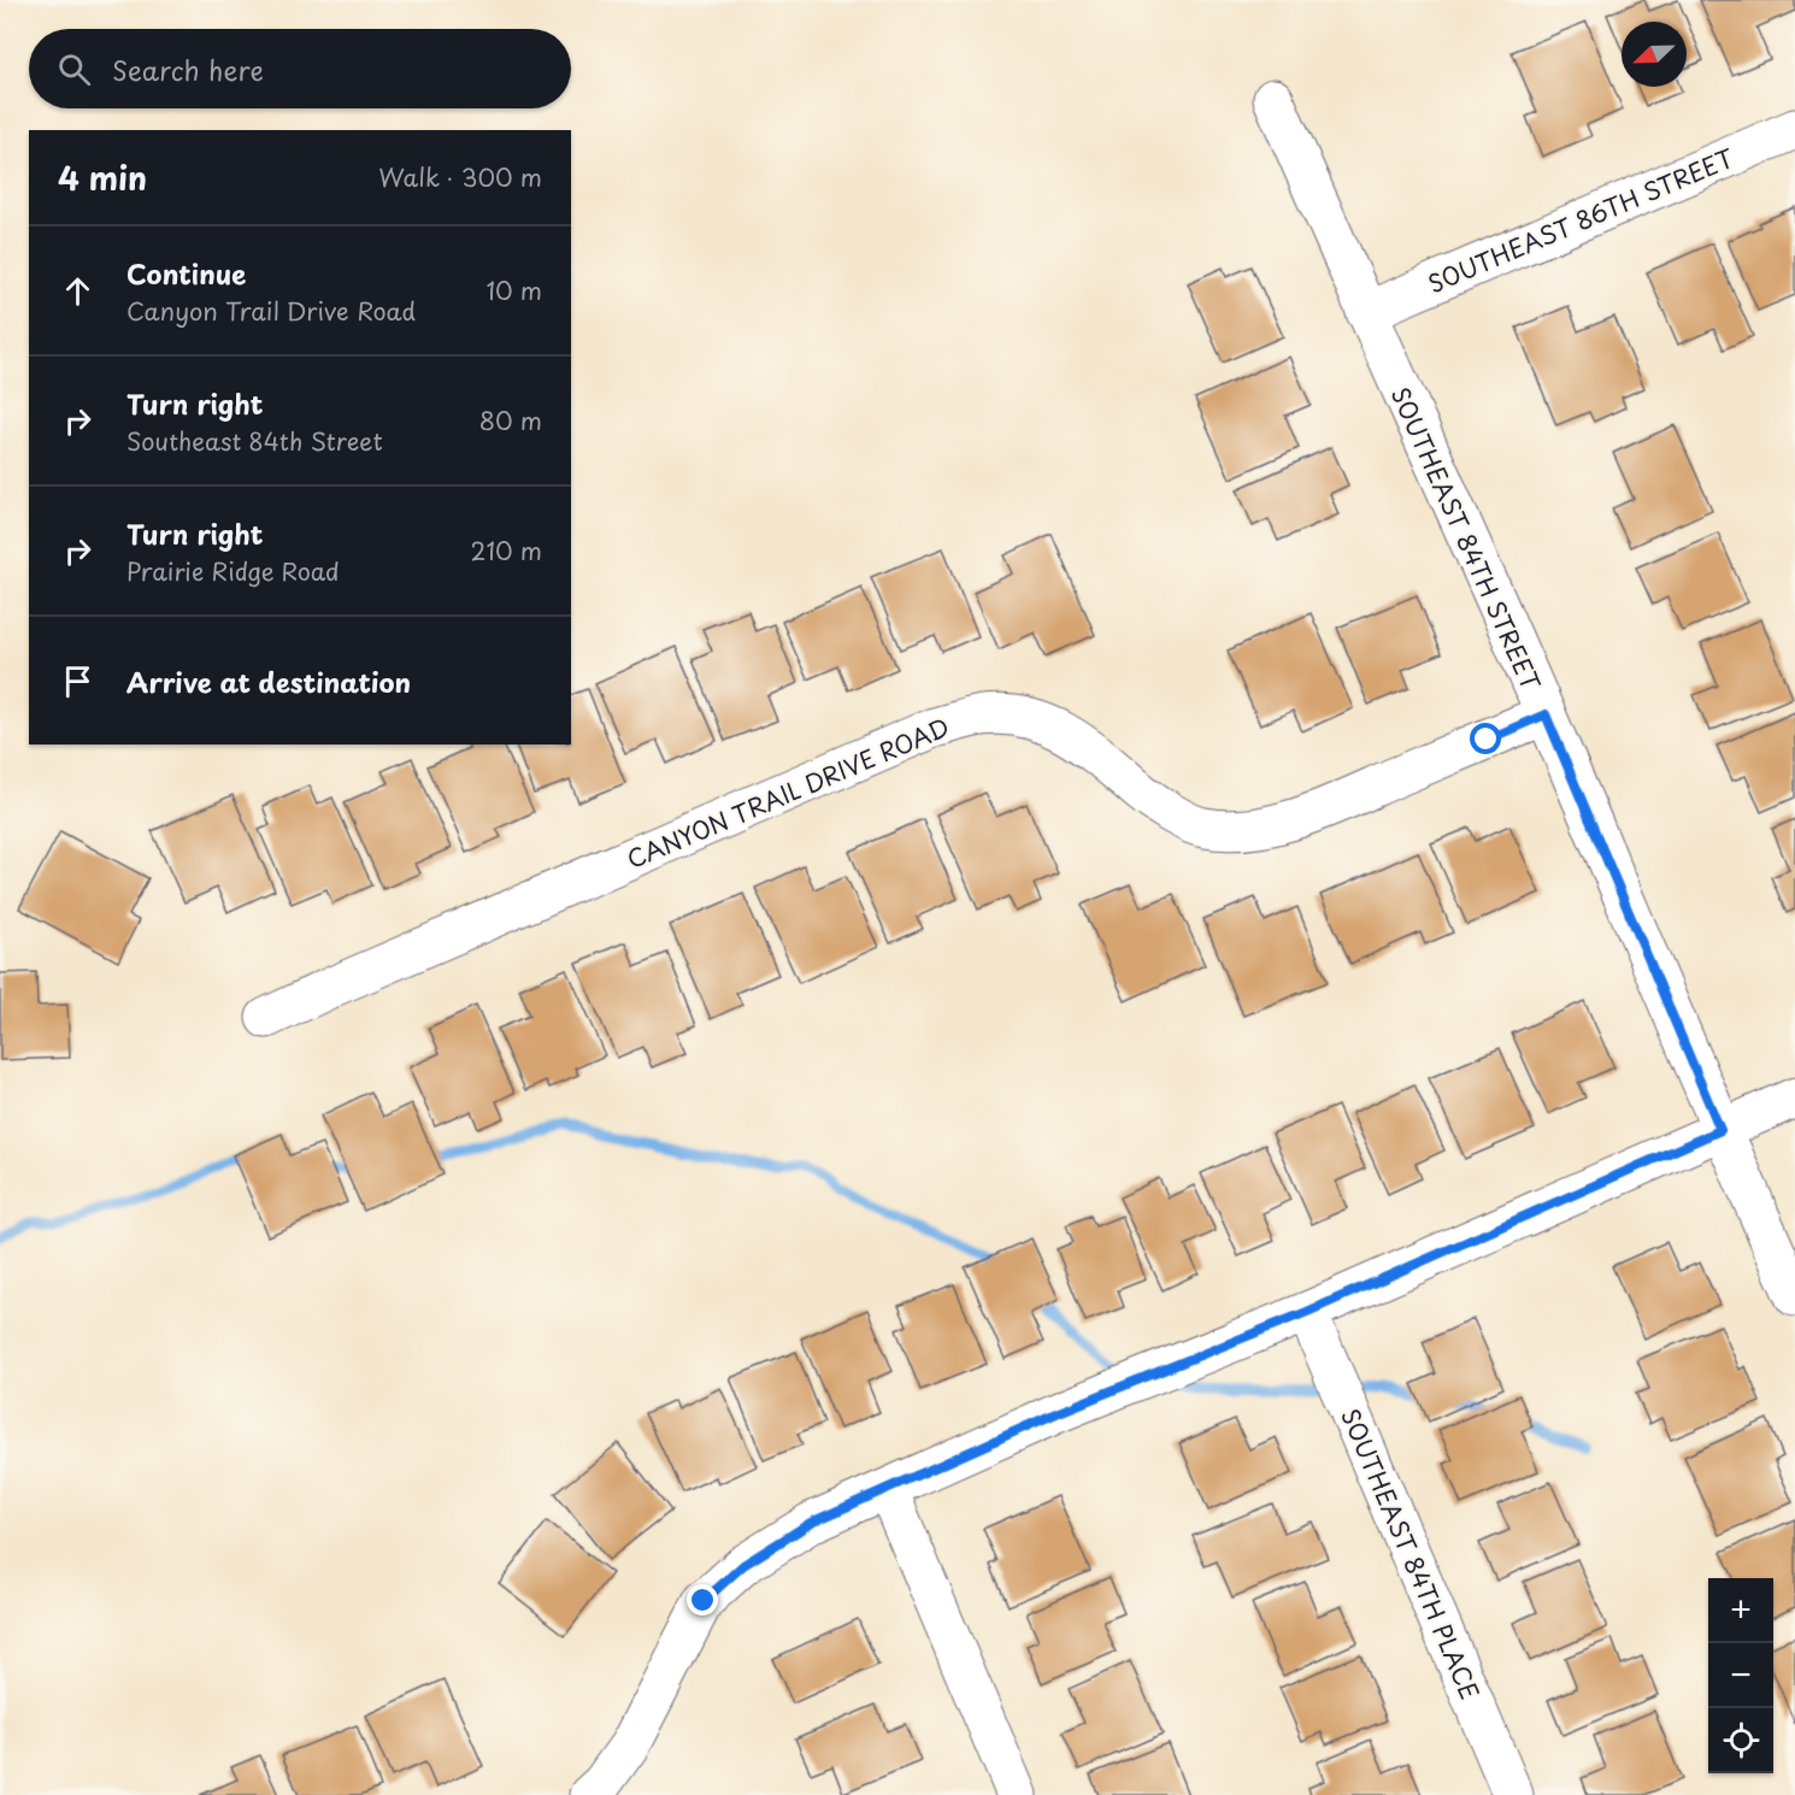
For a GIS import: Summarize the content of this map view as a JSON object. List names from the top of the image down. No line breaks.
{"streets":{"street":["SOUTHEAST 86TH STREET","SOUTHEAST 84TH STREET","CANYON TRAIL DRIVE ROAD","SOUTHEAST 84TH PLACE"]},"crossings":[["SOUTHEAST 86TH STREET","SOUTHEAST 84TH STREET"],["SOUTHEAST 84TH STREET","CANYON TRAIL DRIVE ROAD"]],"north":"bottom left","page":{"search":"Search here","heading":["4 min","Walk · 300 m"],"list":[["Continue","Canyon Trail Drive Road","10 m"],["Turn right","Southeast 84th Street","80 m"],["Turn right","Prairie Ridge Road","210 m"],"Arrive at destination"],"map_buttons":["+","−"]}}
